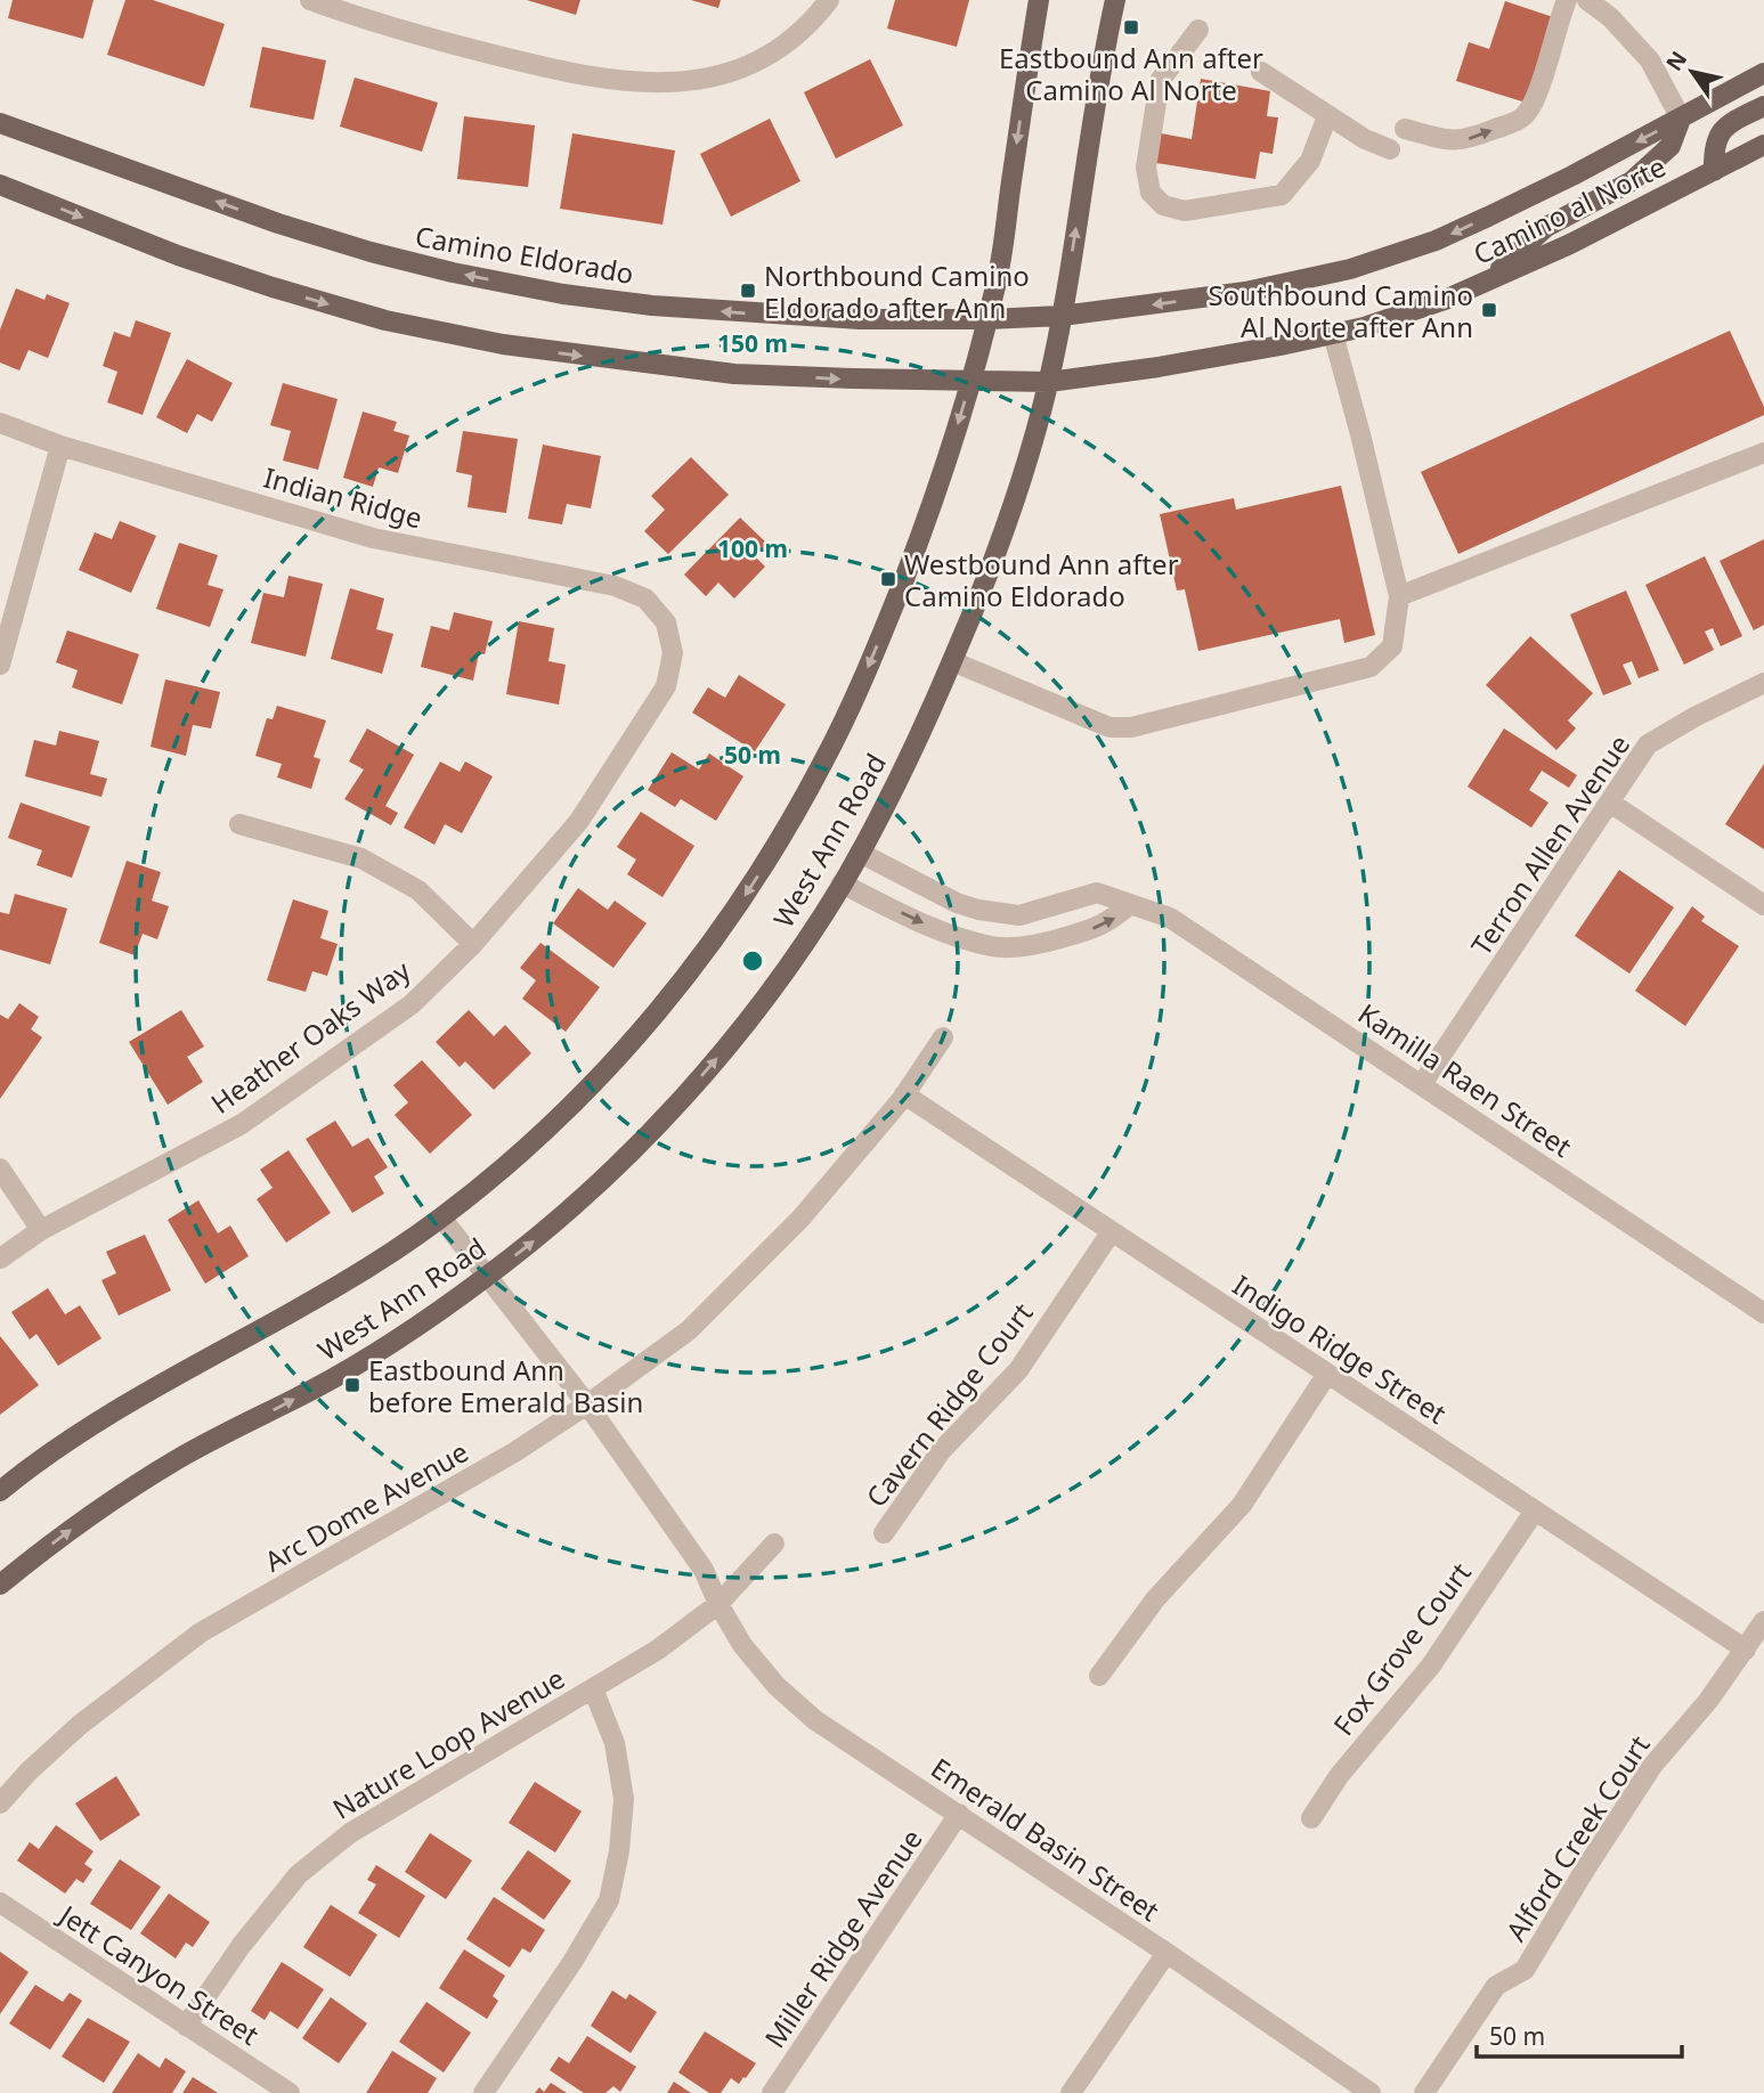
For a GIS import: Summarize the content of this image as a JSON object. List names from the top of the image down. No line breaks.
{"streets":{"main road":["Camino al Norte","Camino Eldorado","West Ann Road"],"street":["Indian Ridge","Terron Allen Avenue","Heather Oaks Way","Kamilla Raen Street","Indigo Ridge Street","Cavern Ridge Court","Arc Dome Avenue","Fox Grove Court","Nature Loop Avenue","Alford Creek Court","Emerald Basin Street","Miller Ridge Avenue","Jett Canyon Street"]},"crossings":[["Camino al Norte","Camino Eldorado"],["Camino al Norte","West Ann Road"],["Camino Eldorado","West Ann Road"],["Indian Ridge","Heather Oaks Way"],["West Ann Road","Kamilla Raen Street"],["West Ann Road","Emerald Basin Street"],["Terron Allen Avenue","Kamilla Raen Street"],["Indigo Ridge Street","Cavern Ridge Court"],["Indigo Ridge Street","Arc Dome Avenue"],["Indigo Ridge Street","Fox Grove Court"],["Indigo Ridge Street","Alford Creek Court"],["Arc Dome Avenue","Emerald Basin Street"],["Nature Loop Avenue","Emerald Basin Street"],["Nature Loop Avenue","Jett Canyon Street"],["Emerald Basin Street","Miller Ridge Avenue"]],"places":{"transit":["Eastbound Ann after Camino Al Norte","Northbound Camino Eldorado after Ann","Southbound Camino Al Norte after Ann","Westbound Ann after Camino Eldorado","Eastbound Ann before Emerald Basin"]},"scale_bar":"50 m","north":"top left","rings":["150 m","100 m","50 m"]}
